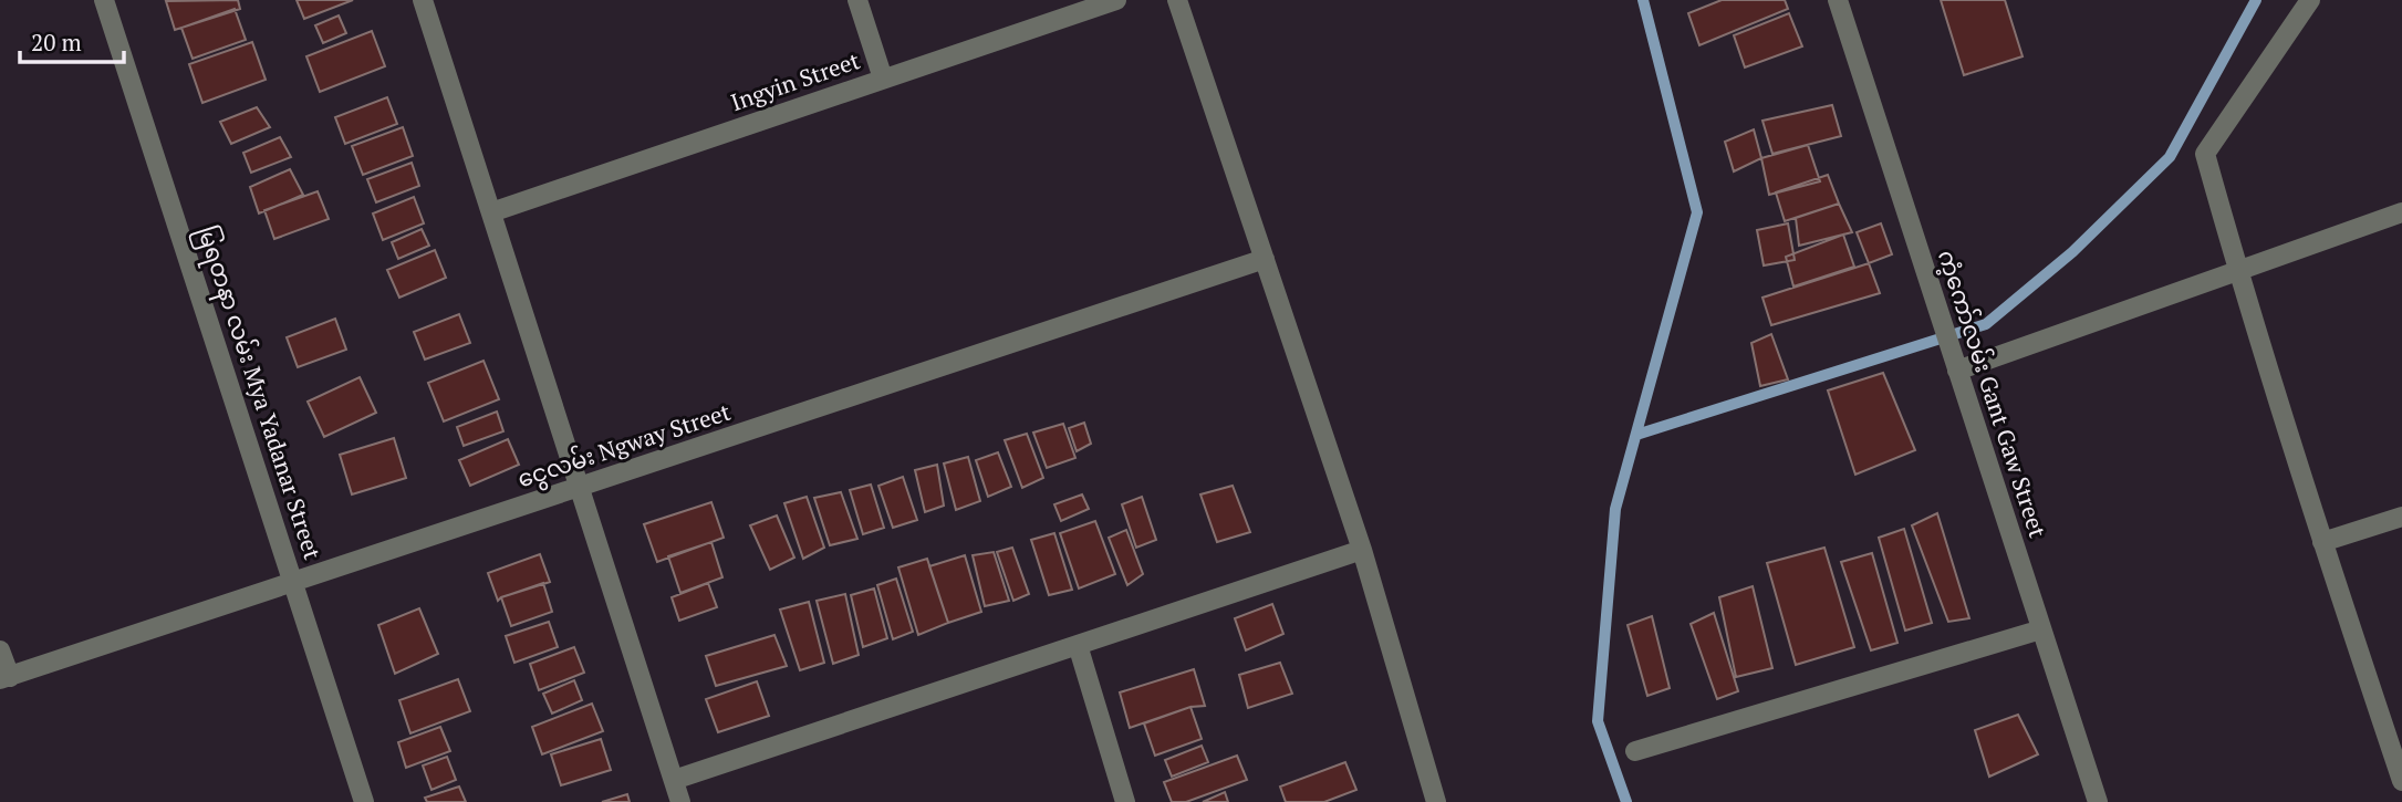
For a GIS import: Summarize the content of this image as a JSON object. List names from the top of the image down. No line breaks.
{"streets":{"street":["Ingyin Street","မြရတနာ လမ်း Mya Yadanar Street","ကံ့ကော်လမ်း Gant Gaw Street","ငွေလမ်း Ngway Street"]},"crossings":[["မြရတနာ လမ်း Mya Yadanar Street","ငွေလမ်း Ngway Street"]],"scale_bar":"20 m"}
